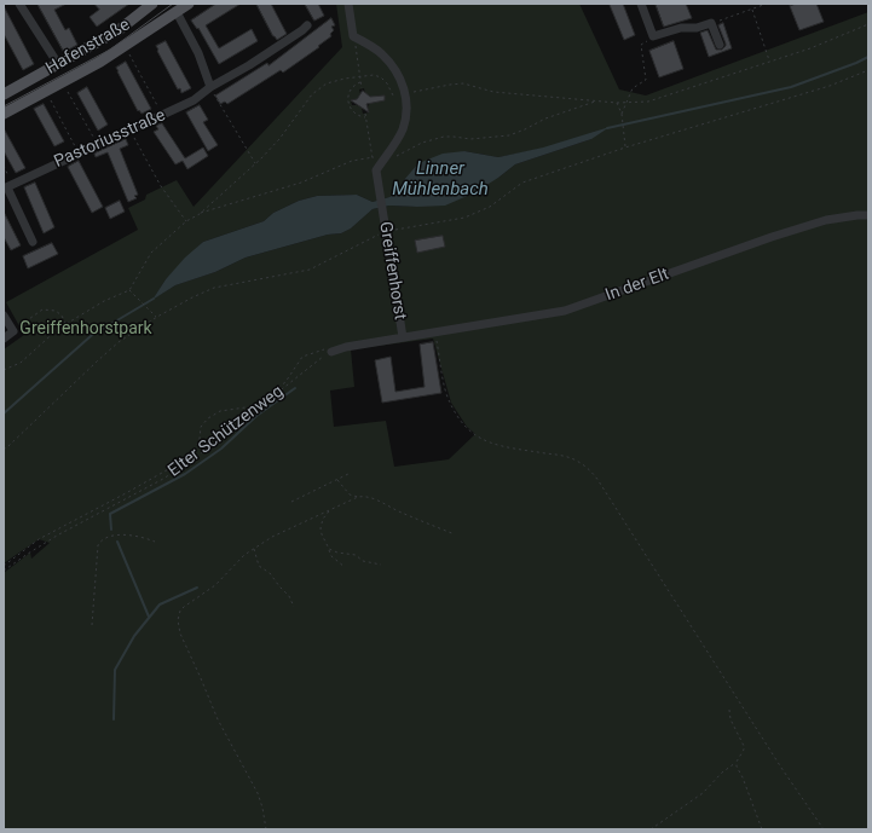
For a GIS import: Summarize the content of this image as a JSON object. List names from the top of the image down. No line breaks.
{"streets":{"main road":["Hafenstraße"],"street":["Pastoriusstraße","Greiffenhorst","In der Elt"],"path":["Elter Schützenweg"]},"crossings":[["Greiffenhorst","In der Elt"]],"water":["Linner Mühlenbach"],"parks":["Greiffenhorstpark"]}
